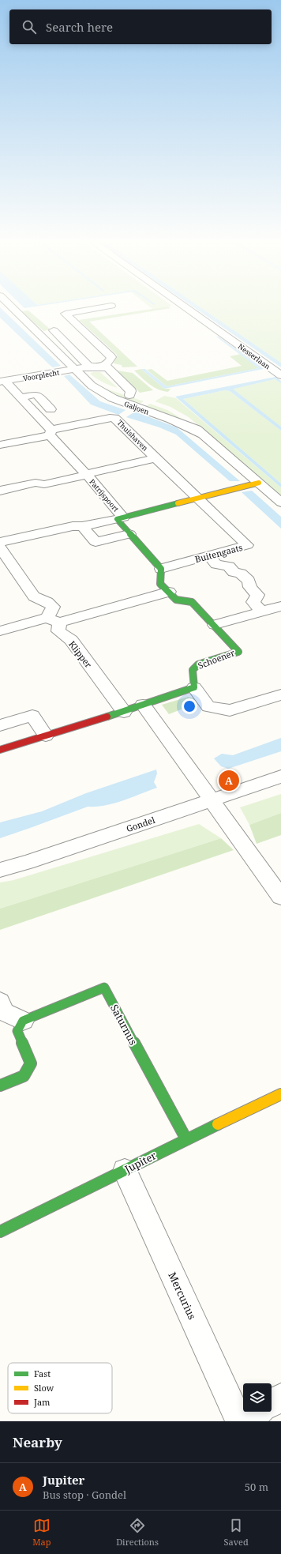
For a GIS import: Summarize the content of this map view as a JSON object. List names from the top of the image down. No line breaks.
{"streets":{"street":["Nesserlaan","Voorplecht","Galjoen","Thuishaven","Patrijspoort","Buitengaats","Klipper","Schoener","Gondel","Saturnus","Jupiter","Mercurius"]},"crossings":[["Voorplecht","Galjoen"],["Voorplecht","Thuishaven"],["Voorplecht","Patrijspoort"],["Thuishaven","Patrijspoort"],["Thuishaven","Buitengaats"],["Buitengaats","Schoener"],["Saturnus","Jupiter"],["Jupiter","Mercurius"]],"legend":["Fast","Slow","Jam"],"page":{"search":"Search here","pins":"A","heading":"Nearby","list":[{"mark":"A","name":"Jupiter","note":"Bus stop · Gondel","value":"50 m"}],"nav":["Map","Directions","Saved"]}}
